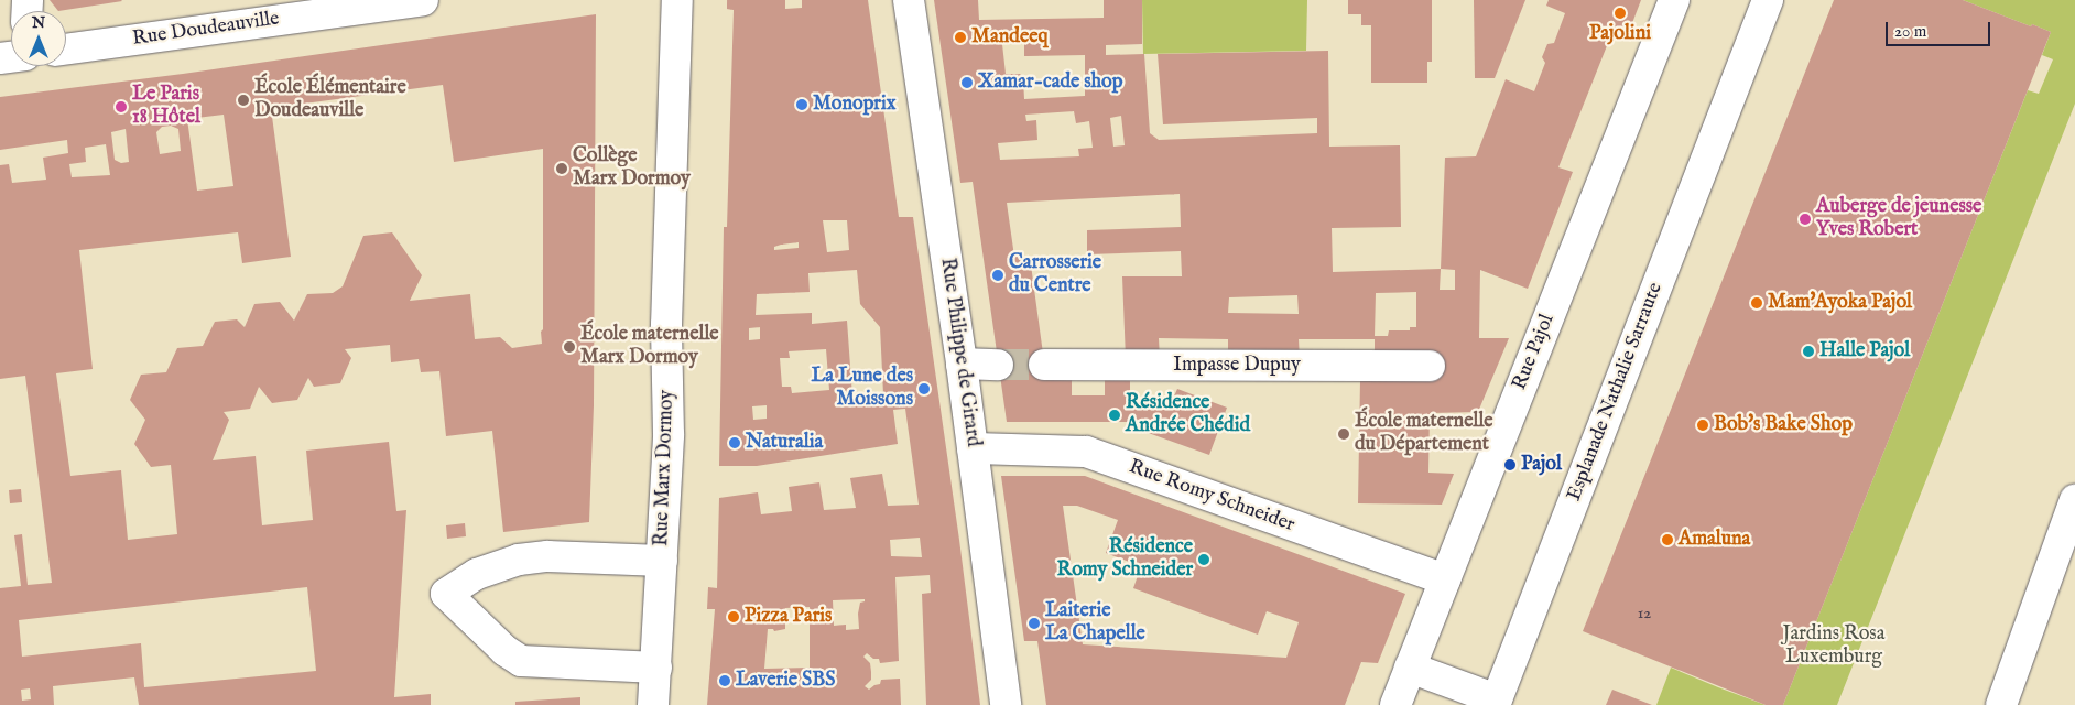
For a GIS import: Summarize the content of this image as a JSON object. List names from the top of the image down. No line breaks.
{"streets":{"street":["Rue Doudeauville","Rue Philippe de Girard","Rue Pajol","Impasse Dupuy","Esplanade Nathalie Sarraute","Rue Marx Dormoy","Rue Romy Schneider"]},"crossings":[["Rue Philippe de Girard","Rue Romy Schneider"],["Rue Pajol","Esplanade Nathalie Sarraute"],["Rue Pajol","Rue Romy Schneider"]],"parks":["Jardins Rosa Luxemburg"],"places":["Pajolini","Mandeeq","Xamar-cade shop","École Élémentaire Doudeauville","Monoprix","Le Paris 18 Hôtel","Collège Marx Dormoy","Auberge de jeunesse Yves Robert","Carrosserie du Centre","Mam'Ayoka Pajol","École maternelle Marx Dormoy","Halle Pajol","La Lune des Moissons","Résidence Andrée Chédid","Bob's Bake Shop","École maternelle du Département","Naturalia","Pajol","Amaluna","Résidence Romy Schneider","Pizza Paris","Laiterie La Chapelle","Laverie SBS"],"house_numbers":["12"],"scale_bar":"20 m","north":"top"}
